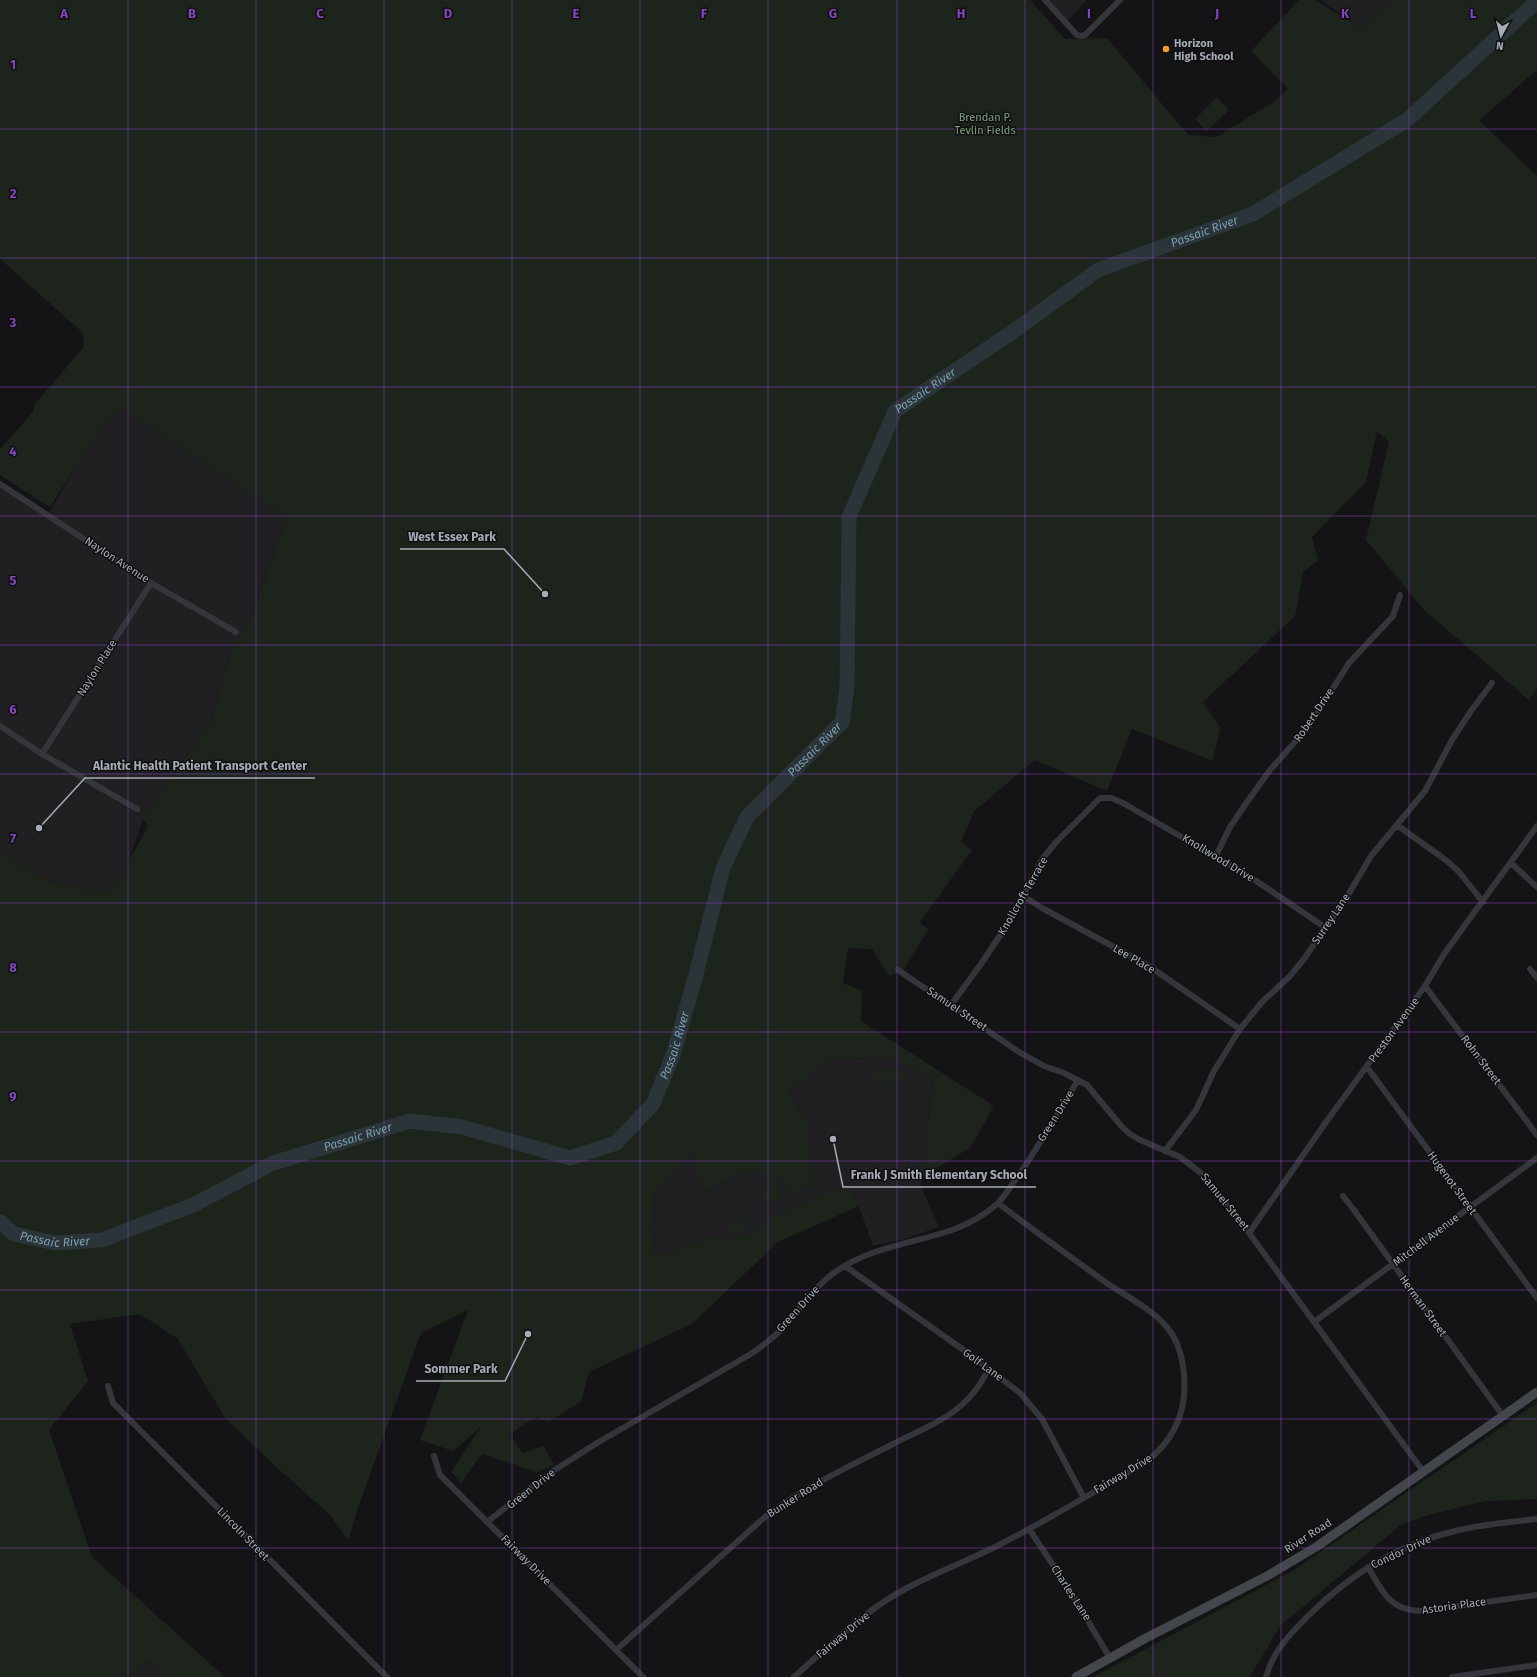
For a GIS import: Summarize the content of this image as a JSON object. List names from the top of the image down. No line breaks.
{"streets":{"street":["Naylon Avenue","Naylon Place","Robert Drive","Knollwood Drive","Knollcroft Terrace","Surrey Lane","Lee Place","Samuel Street","Preston Avenue","Rohn Street","Green Drive","Hugenot Street","Mitchell Avenue","Herman Street","Golf Lane","Fairway Drive","Bunker Road","Lincoln Street","River Road","Condor Drive","Charles Lane","Astoria Place"]},"crossings":[["Naylon Avenue","Naylon Place"],["Robert Drive","Knollwood Drive"],["Knollwood Drive","Knollcroft Terrace"],["Knollwood Drive","Surrey Lane"],["Knollcroft Terrace","Lee Place"],["Knollcroft Terrace","Samuel Street"],["Surrey Lane","Lee Place"],["Surrey Lane","Samuel Street"],["Samuel Street","Preston Avenue"],["Samuel Street","Green Drive"],["Samuel Street","Mitchell Avenue"],["Samuel Street","River Road"],["Preston Avenue","Rohn Street"],["Preston Avenue","Hugenot Street"],["Green Drive","Golf Lane"],["Green Drive","Fairway Drive"],["Hugenot Street","Mitchell Avenue"],["Mitchell Avenue","Herman Street"],["Herman Street","River Road"],["Golf Lane","Fairway Drive"],["Golf Lane","Bunker Road"],["Fairway Drive","Bunker Road"],["Fairway Drive","Charles Lane"],["River Road","Charles Lane"],["Condor Drive","Astoria Place"]],"water":["Passaic River"],"parks":["Brendan P. Tevlin Fields"],"places":["Horizon High School","West Essex Park","Alantic Health Patient Transport Center","Frank J Smith Elementary School","Sommer Park"],"north":"bottom","grid":{"columns":["A","B","C","D","E","F","G","H","I","J","K","L"],"rows":["1","2","3","4","5","6","7","8","9"]}}
